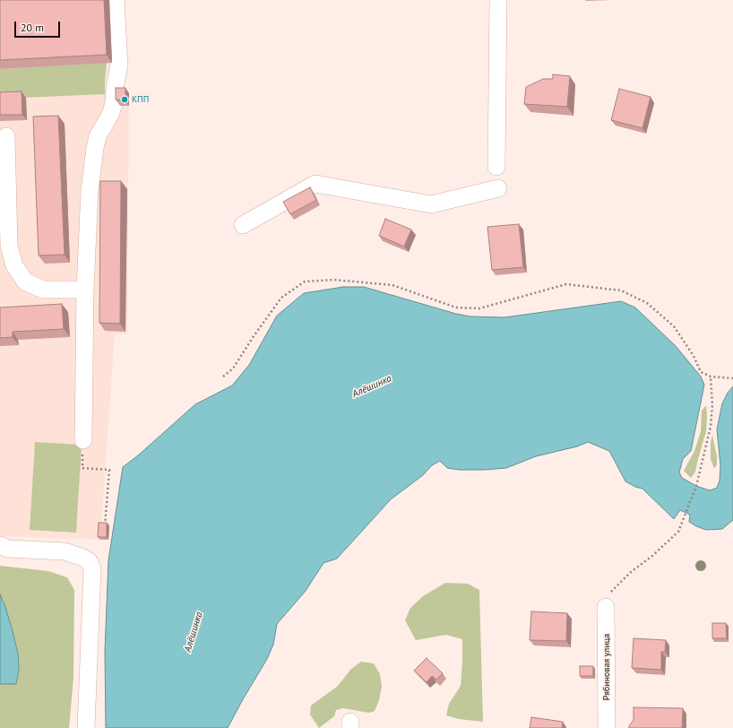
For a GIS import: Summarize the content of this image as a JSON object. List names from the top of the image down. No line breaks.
{"streets":{"street":["Рябиновая улица"]},"water":["Алёшинка"],"places":["КПП"],"scale_bar":"20 m"}
